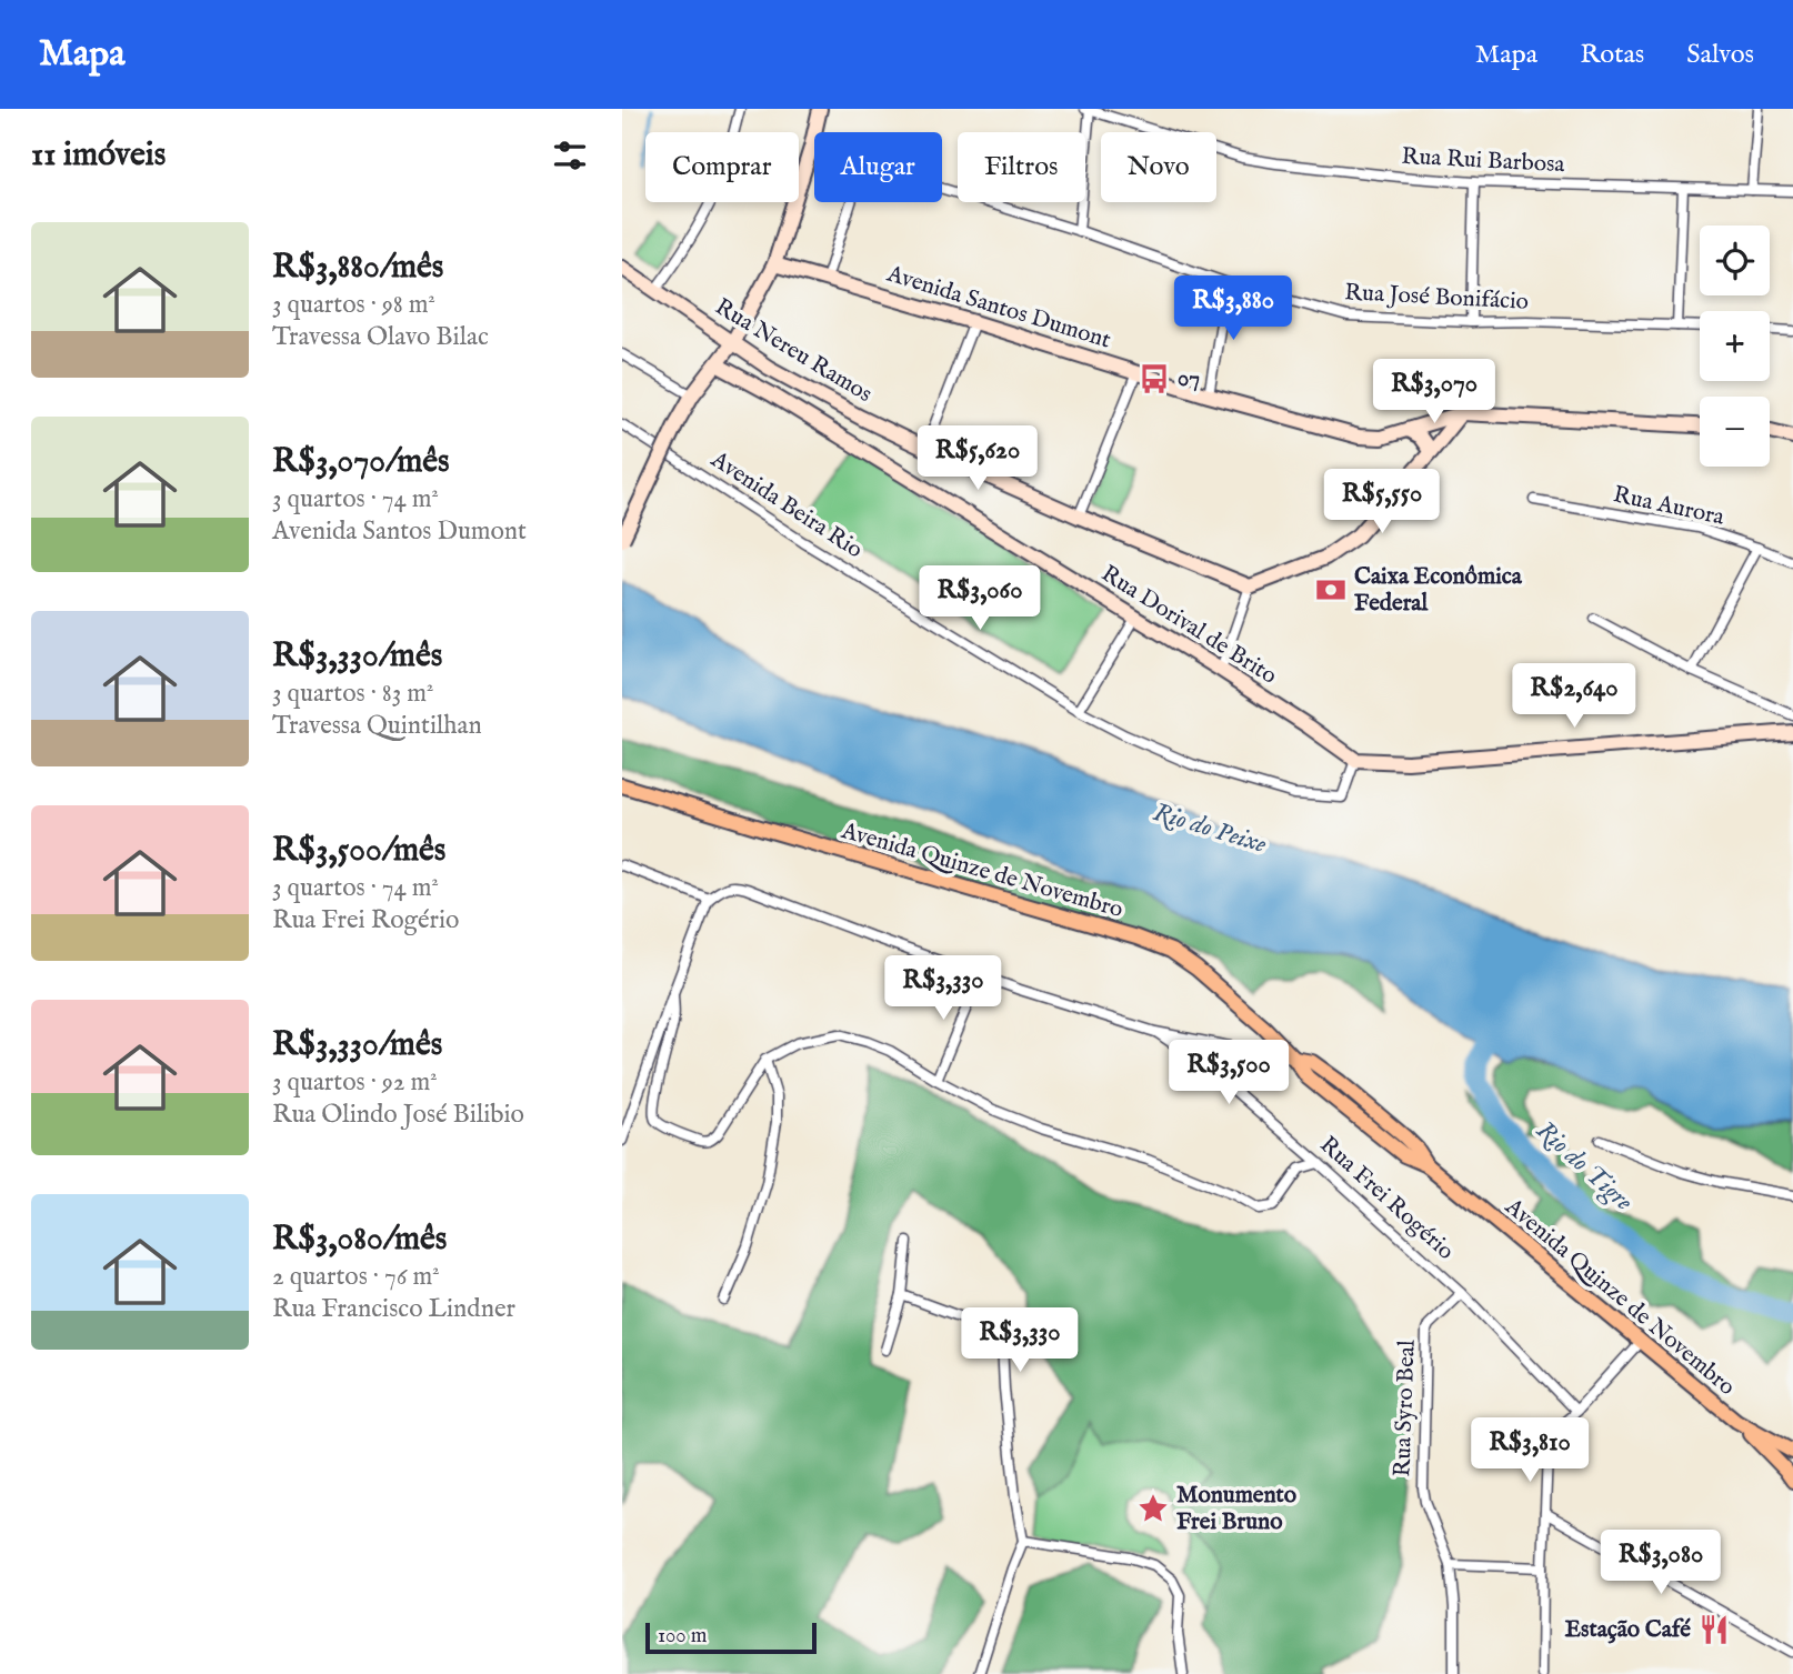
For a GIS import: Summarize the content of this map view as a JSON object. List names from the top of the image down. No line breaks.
{"streets":{"main road":["Avenida Quinze de Novembro"],"street":["Rua Rui Barbosa","Rua José Bonifácio","Avenida Santos Dumont","Rua Nereu Ramos","Avenida Beira Rio","Rua Aurora","Rua Dorival de Brito","Rua Frei Rogério","Rua Syro Beal"]},"crossings":[["Avenida Beira Rio","Rua Dorival de Brito"],["Avenida Quinze de Novembro","Rua Frei Rogério"],["Rua Frei Rogério","Rua Syro Beal"]],"water":["Rio do Peixe","Rio do Tigre"],"places":{"bus stop":["07"],"bank":["Caixa Econômica Federal"],"place":["Monumento Frei Bruno"],"restaurant":["Estação Café"]},"scale_bar":"100 m","page":{"header":"Mapa","nav":["Mapa","Rotas","Salvos"],"heading":"11 imóveis","chip":["Comprar","Alugar","Filtros","Novo"],"list":[{"name":"R$3,880/mês","note":"3 quartos · 98 m² · Travessa Olavo Bilac"},{"name":"R$3,070/mês","note":"3 quartos · 74 m² · Avenida Santos Dumont"},{"name":"R$3,330/mês","note":"3 quartos · 83 m² · Travessa Quintilhan"},{"name":"R$3,500/mês","note":"3 quartos · 74 m² · Rua Frei Rogério"},{"name":"R$3,330/mês","note":"3 quartos · 92 m² · Rua Olindo José Bilibio"},{"name":"R$3,080/mês","note":"2 quartos · 76 m² · Rua Francisco Lindner"}],"map_buttons":["+","−"],"price":["R$3,880","R$3,070","R$5,620","R$5,550","R$3,060","R$2,640","R$3,330","R$3,500","R$3,330","R$3,810","R$3,080"],"scale":"100 m"}}
